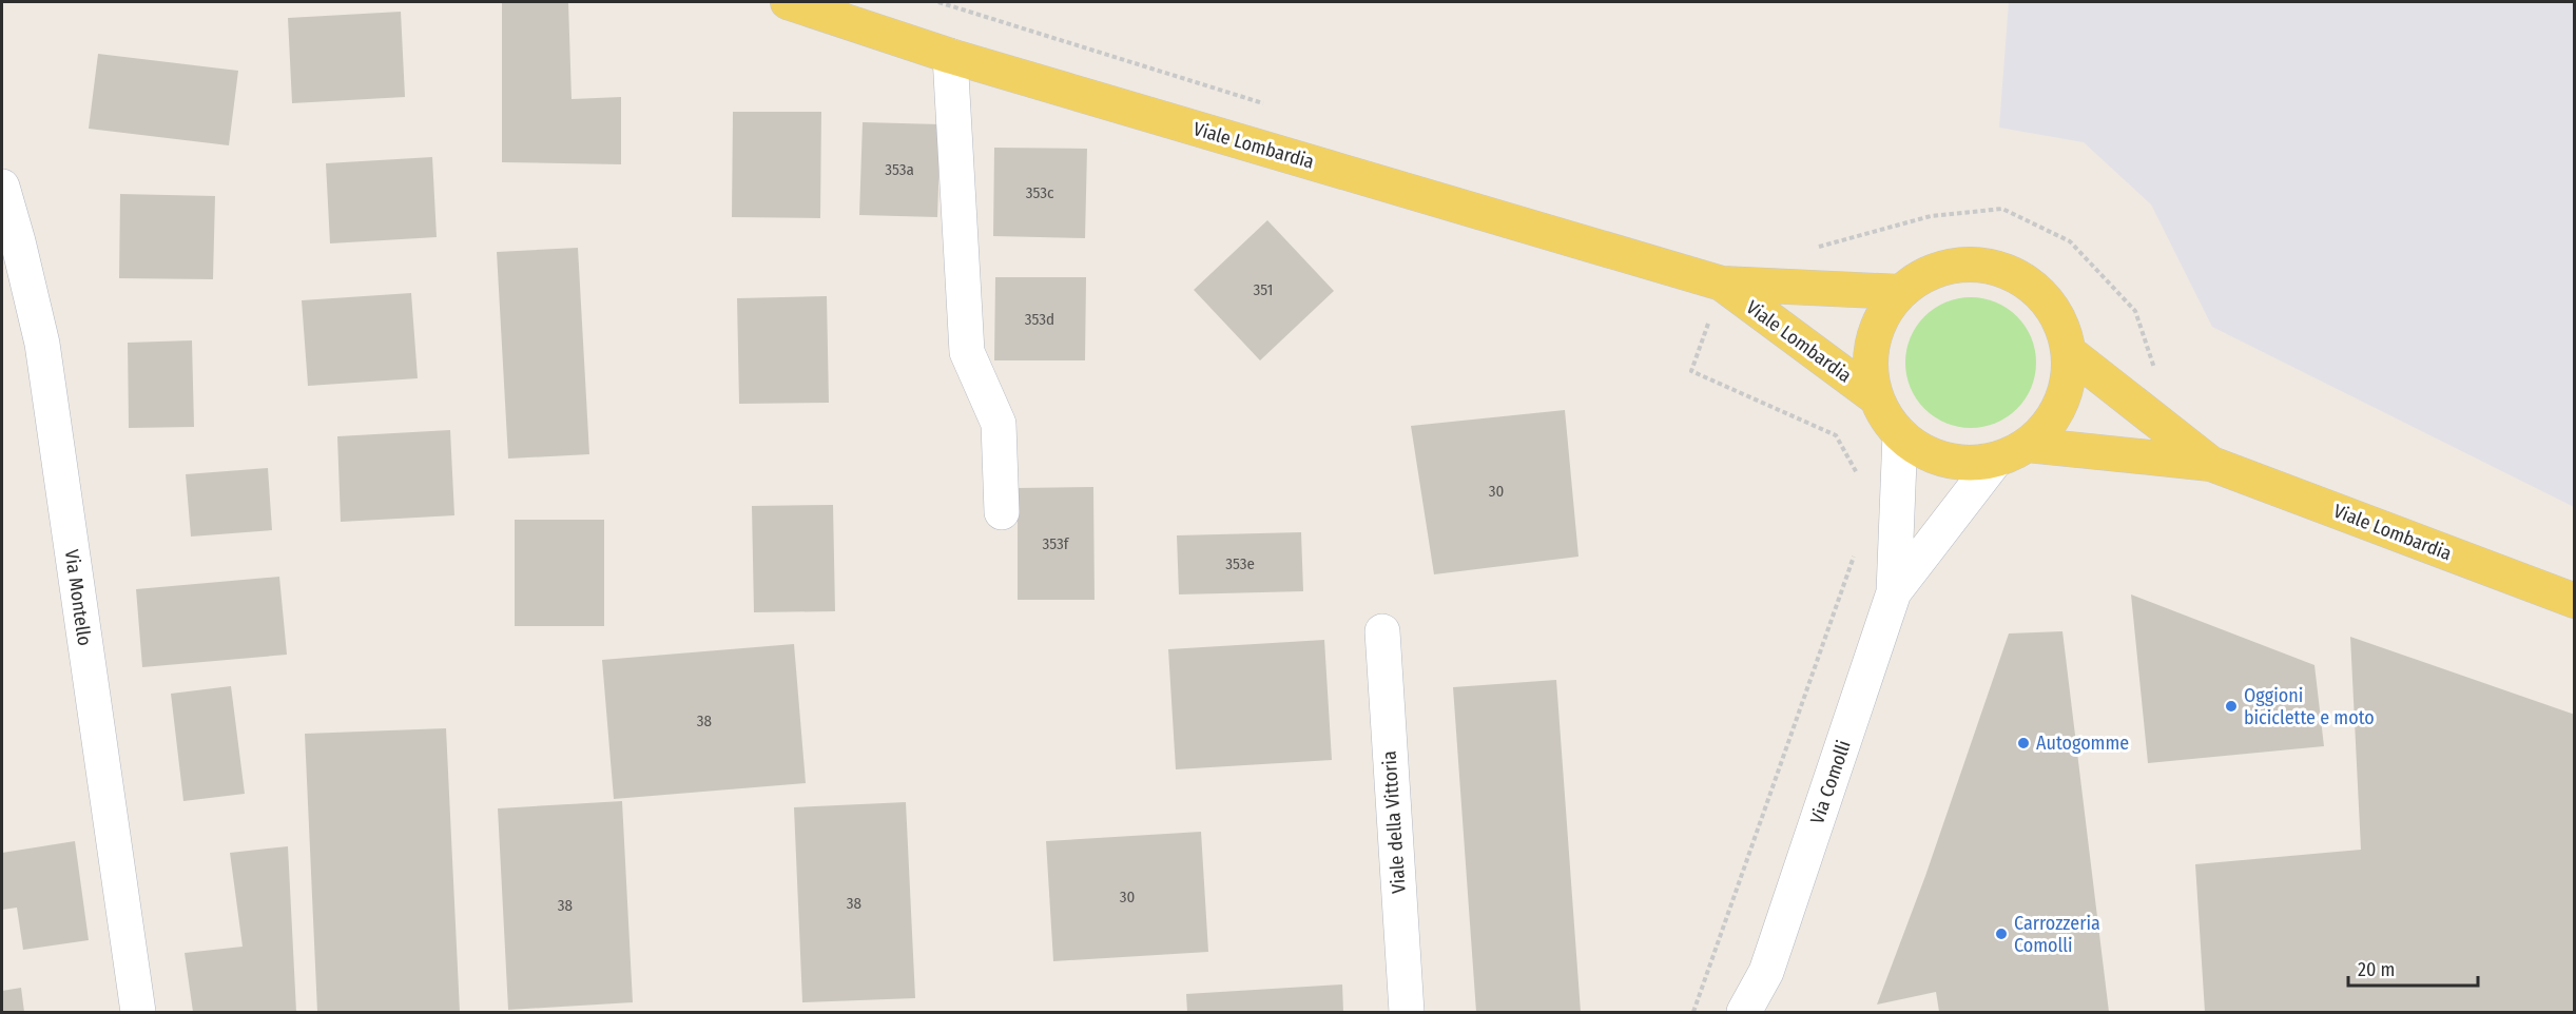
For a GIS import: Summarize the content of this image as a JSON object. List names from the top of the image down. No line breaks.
{"streets":{"main road":["Viale Lombardia"],"street":["Via Montello","Via Comolli","Viale della Vittoria"]},"crossings":[["Viale Lombardia","Via Comolli"]],"places":["Oggioni biciclette e moto","Autogomme","Carrozzeria Comolli"],"house_numbers":["353a","353c","351","353d","30","353f","353e","38","30","38","38"],"scale_bar":"20 m"}
